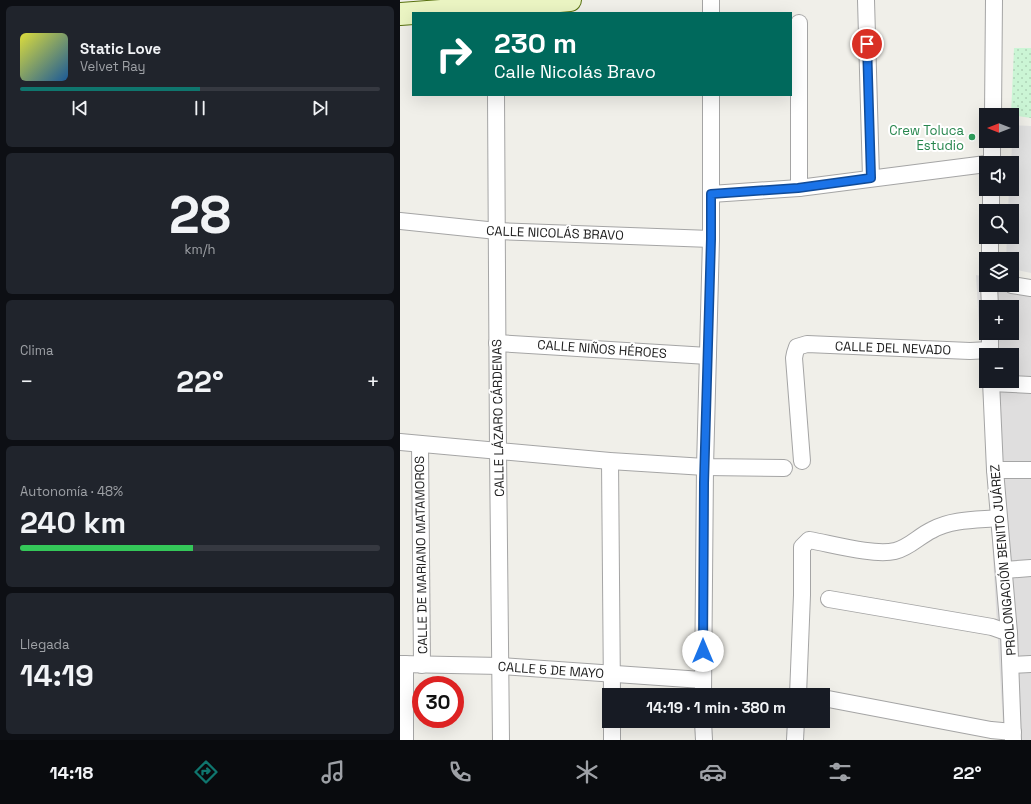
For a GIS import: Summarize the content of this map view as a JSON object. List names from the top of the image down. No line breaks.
{"streets":{"street":["CALLE NICOLÁS BRAVO","CALLE DEL NEVADO","CALLE NIÑOS HÉROES","CALLE LÁZARO CÁRDENAS","CALLE DE MARIANO MATAMOROS","PROLONGACIÓN BENITO JUÁREZ","CALLE 5 DE MAYO"]},"crossings":[["CALLE NICOLÁS BRAVO","CALLE LÁZARO CÁRDENAS"],["CALLE NIÑOS HÉROES","CALLE LÁZARO CÁRDENAS"],["CALLE LÁZARO CÁRDENAS","CALLE 5 DE MAYO"],["CALLE DE MARIANO MATAMOROS","CALLE 5 DE MAYO"]],"places":["Crew Toluca Estudio"],"north":"left","page":{"turn":["230 m","Calle Nicolás Bravo"],"song":["Static Love","Velvet Ray"],"map_buttons":["+","−"],"tile":[["28","km/h"],"Clima",["Autonomía · 48%","240 km"],["Llegada","14:19"]],"heat":["−","22°","+"],"limit":"30","trip":"14:19 · 1 min · 380 m","tabs":["14:18","22°"]}}
